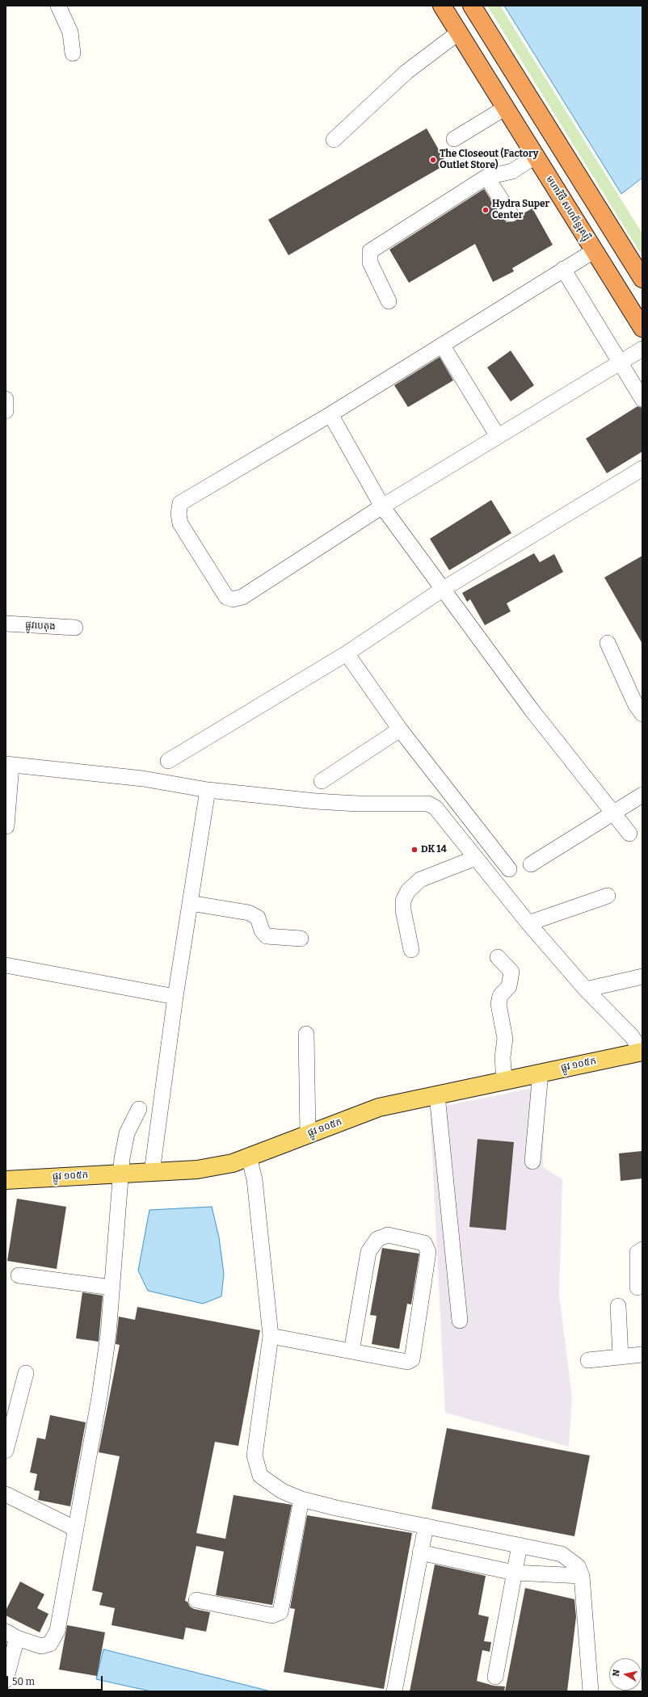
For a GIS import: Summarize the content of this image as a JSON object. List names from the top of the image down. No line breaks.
{"streets":{"highway":["មហាវិថី សហព័ន្ធរុស្ស៊ី"],"main road":["ផ្លូវ ១០៥ក"],"street":["ផ្លូវបេតុង"]},"places":["The Closeout (Factory Outlet Store)","Hydra Super Center","DK 14"],"scale_bar":"50 m","north":"left"}
